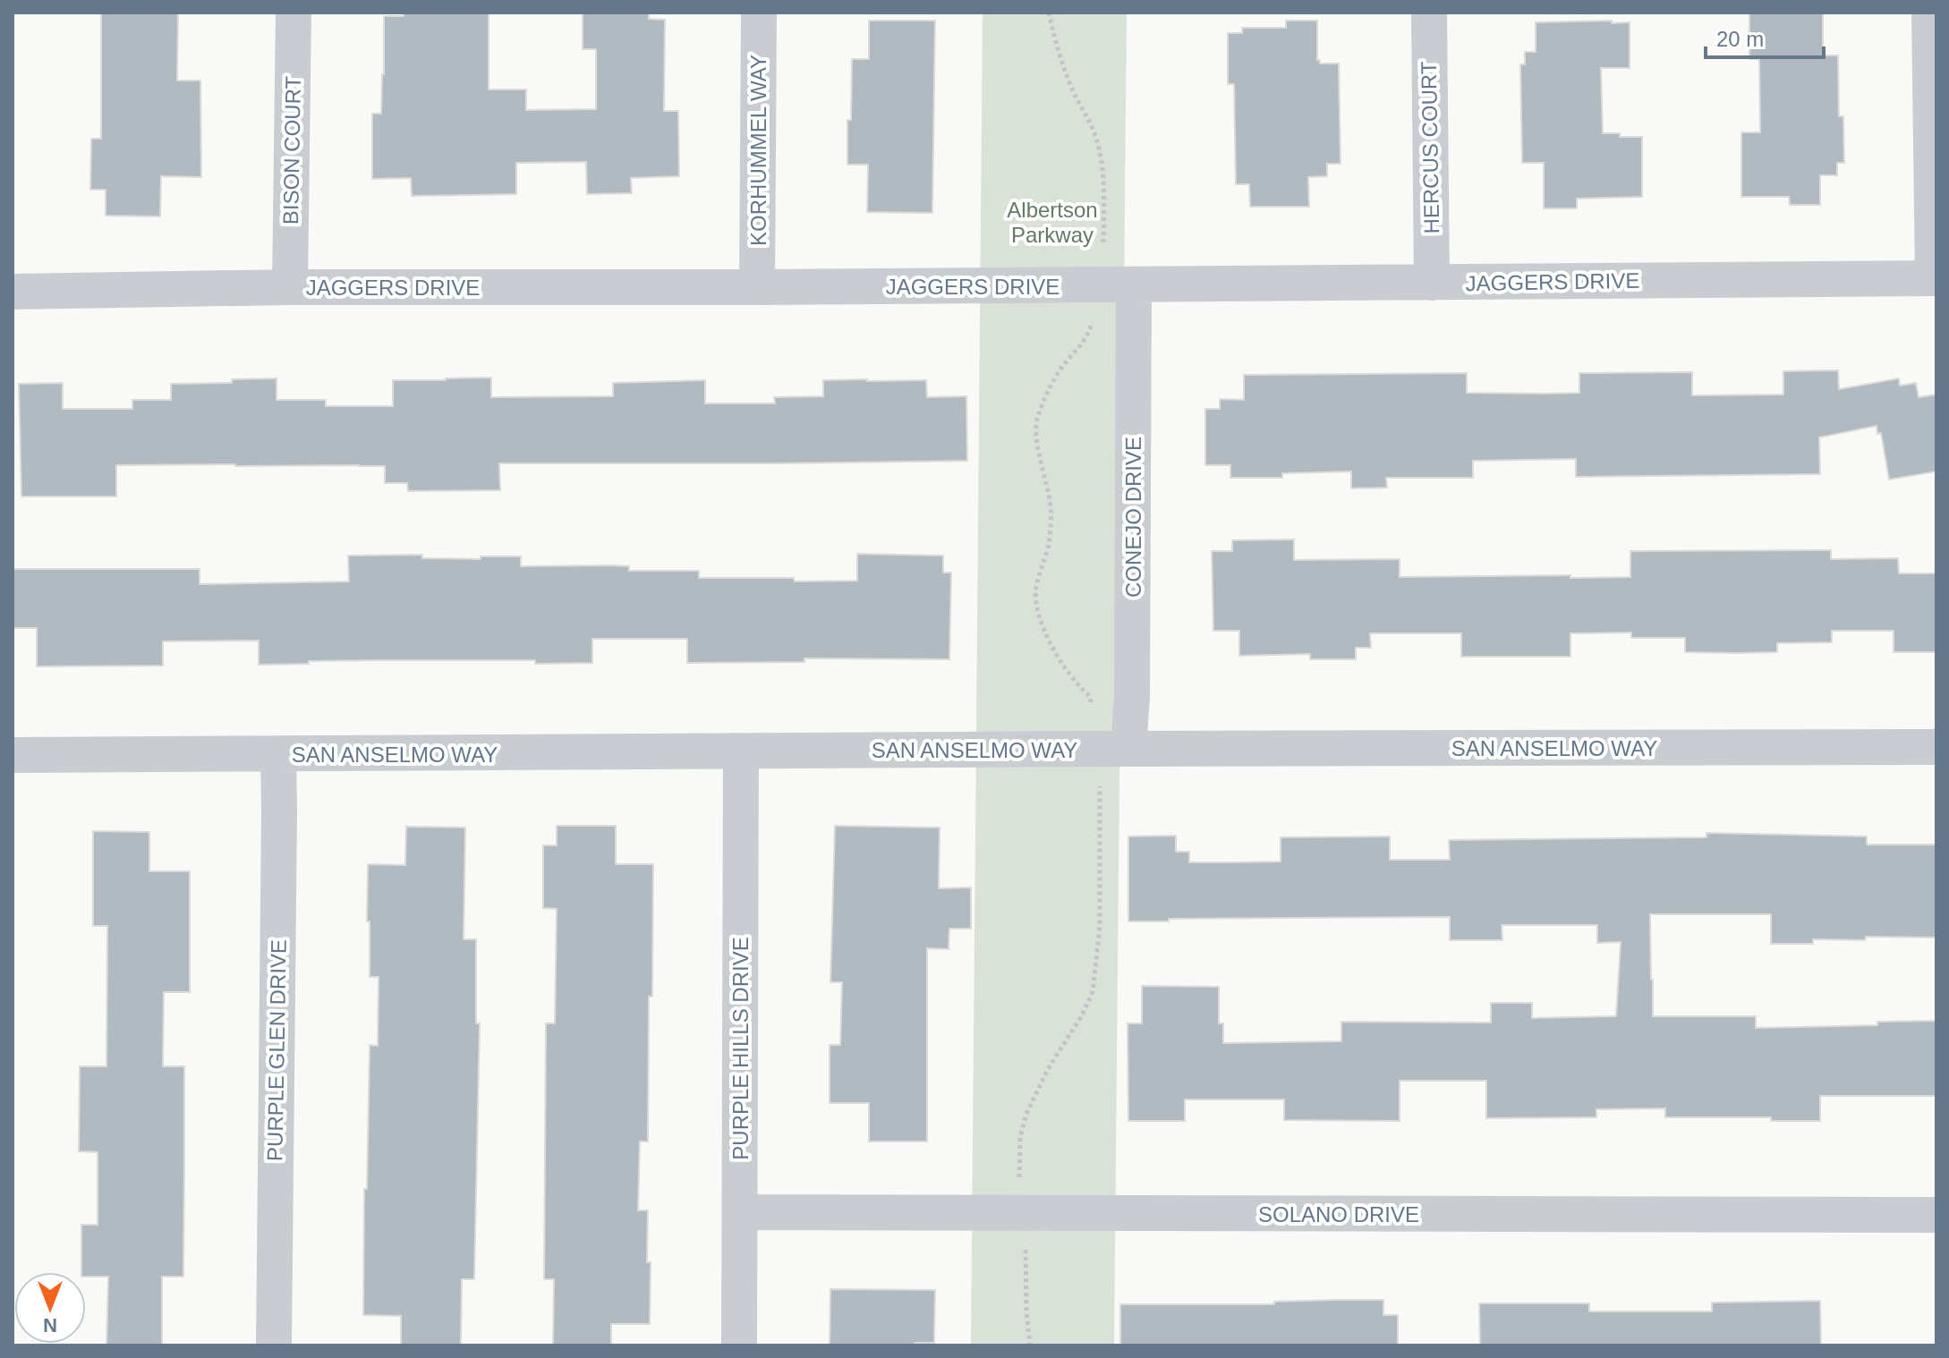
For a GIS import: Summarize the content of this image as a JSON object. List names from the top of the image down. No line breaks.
{"streets":{"street":["HERCUS COURT","BISON COURT","KORHUMMEL WAY","JAGGERS DRIVE","CONEJO DRIVE","SAN ANSELMO WAY","PURPLE HILLS DRIVE","PURPLE GLEN DRIVE","SOLANO DRIVE"]},"crossings":[["HERCUS COURT","JAGGERS DRIVE"],["BISON COURT","JAGGERS DRIVE"],["KORHUMMEL WAY","JAGGERS DRIVE"],["JAGGERS DRIVE","CONEJO DRIVE"],["CONEJO DRIVE","SAN ANSELMO WAY"],["SAN ANSELMO WAY","PURPLE HILLS DRIVE"],["SAN ANSELMO WAY","PURPLE GLEN DRIVE"],["PURPLE HILLS DRIVE","SOLANO DRIVE"]],"parks":["Albertson Parkway"],"scale_bar":"20 m","north":"bottom"}
